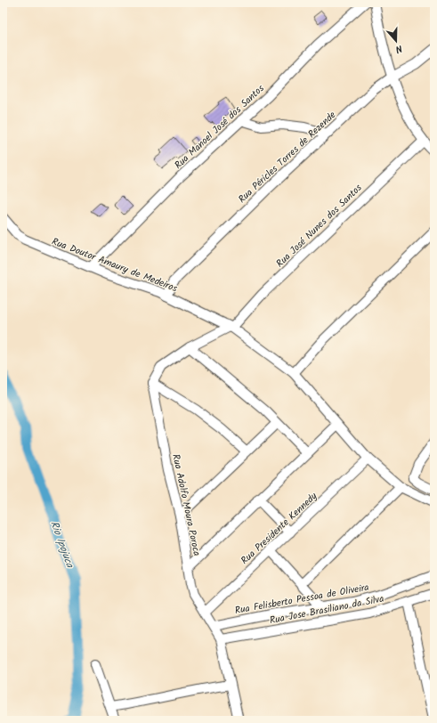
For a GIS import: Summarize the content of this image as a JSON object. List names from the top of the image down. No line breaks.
{"streets":{"street":["Rua Manoel José dos Santos","Rua Péricles Torres de Rezende","Rua José Nunes dos Santos","Rua Doutor Amaury de Medeiros","Rua Adolfo Moura Poroca","Rua Presidente Kennedy","Rua Felisberto Pessoa de Oliveira","Rua Jose Brasiliano da Silva"]},"crossings":[["Rua Manoel José dos Santos","Rua Doutor Amaury de Medeiros"],["Rua Péricles Torres de Rezende","Rua Doutor Amaury de Medeiros"],["Rua José Nunes dos Santos","Rua Doutor Amaury de Medeiros"],["Rua Doutor Amaury de Medeiros","Rua Presidente Kennedy"],["Rua Adolfo Moura Poroca","Rua Presidente Kennedy"],["Rua Adolfo Moura Poroca","Rua Felisberto Pessoa de Oliveira"],["Rua Adolfo Moura Poroca","Rua Jose Brasiliano da Silva"]],"water":["Rio Ipojuca"],"north":"bottom"}
